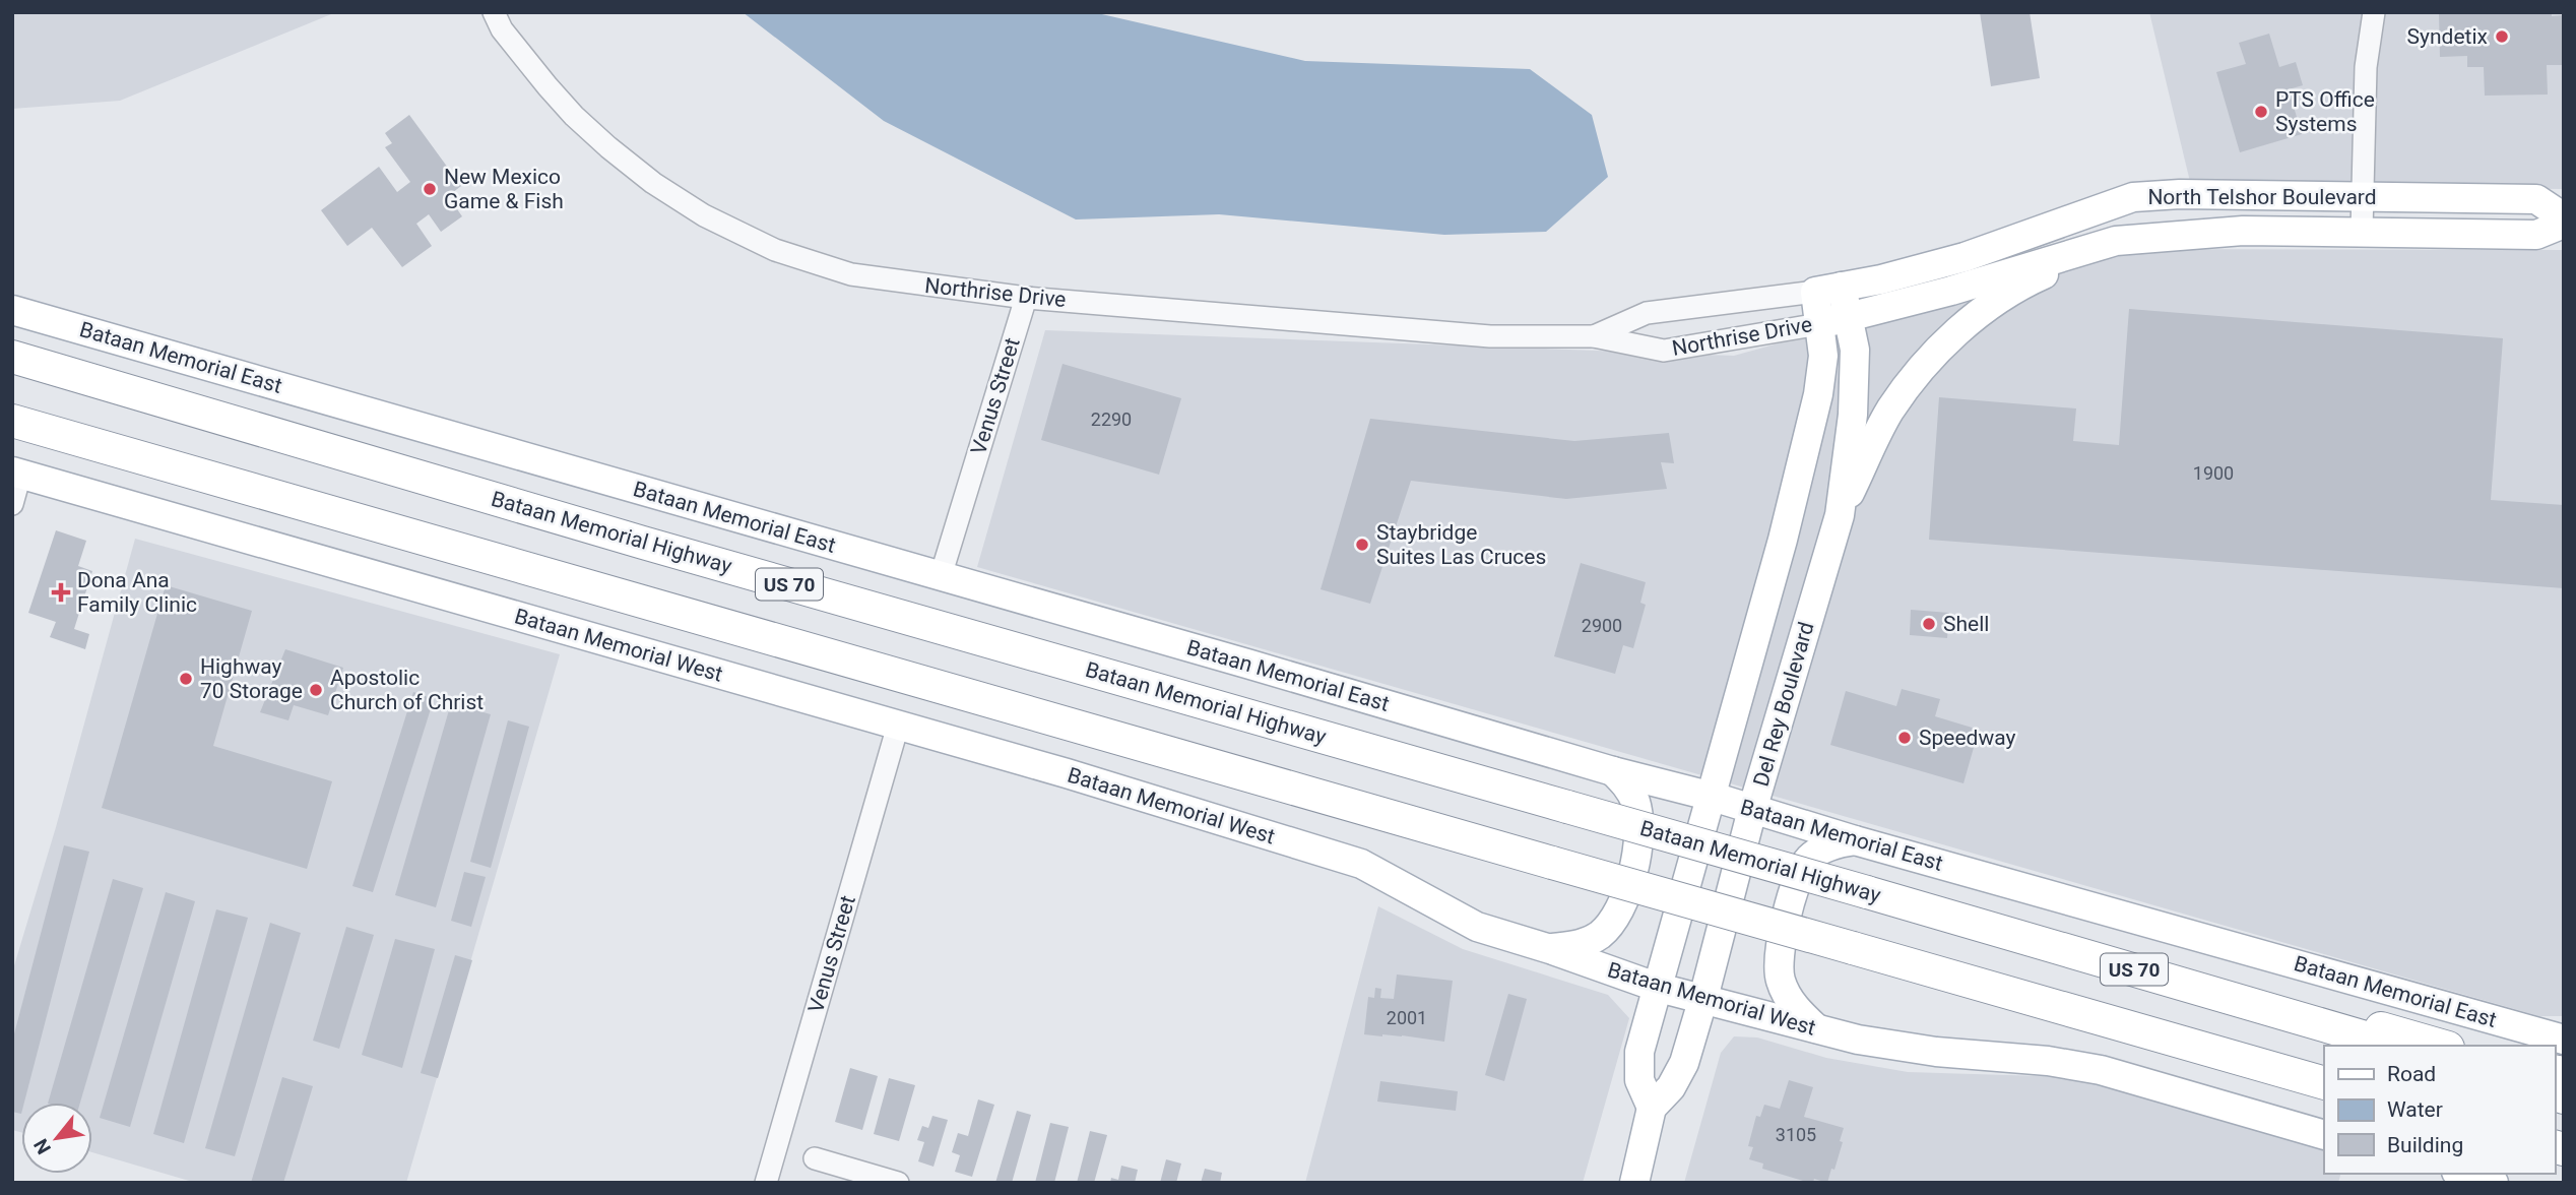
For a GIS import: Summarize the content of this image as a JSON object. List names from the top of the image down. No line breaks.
{"streets":{"highway":["Bataan Memorial Highway","US 70"],"main road":["North Telshor Boulevard","Northrise Drive","Bataan Memorial East","Bataan Memorial West","Del Rey Boulevard"],"street":["Venus Street"]},"crossings":[["North Telshor Boulevard","Northrise Drive"],["North Telshor Boulevard","Del Rey Boulevard"],["Northrise Drive","Venus Street"],["Northrise Drive","Del Rey Boulevard"],["Bataan Memorial East","Venus Street"],["Bataan Memorial East","Del Rey Boulevard"],["Venus Street","Bataan Memorial West"],["Bataan Memorial West","Del Rey Boulevard"]],"places":{"other":["Syndetix","PTS Office Systems","New Mexico Game & Fish","Staybridge Suites Las Cruces","Shell","Highway 70 Storage","Apostolic Church of Christ","Speedway"],"health":["Dona Ana Family Clinic"]},"house_numbers":["2290","1900","2900","2001","3105"],"legend":["Road","Water","Building"],"north":"bottom left"}
